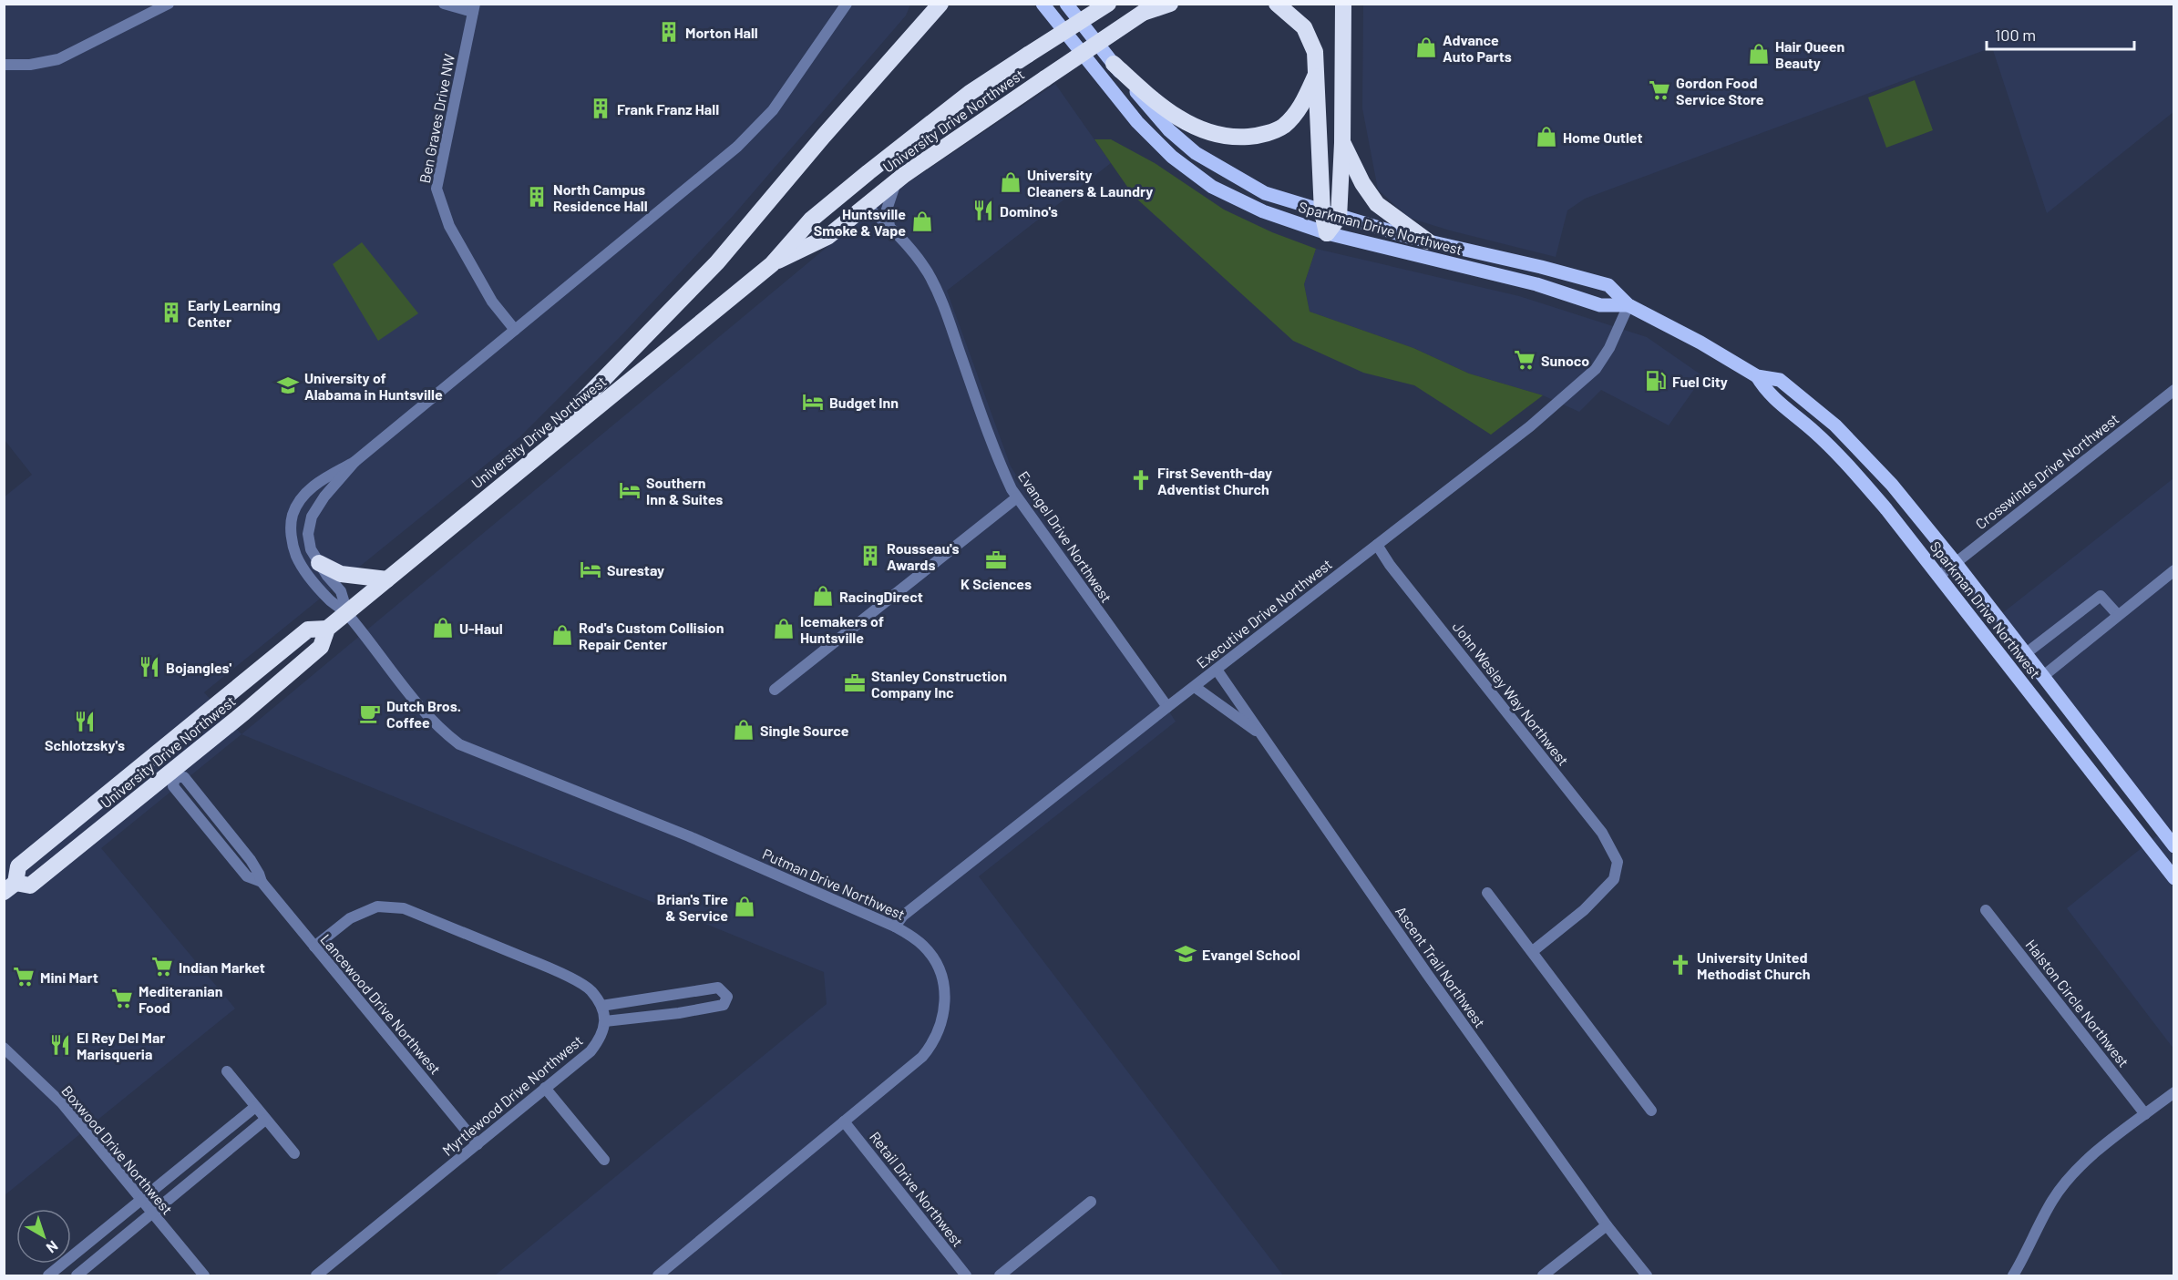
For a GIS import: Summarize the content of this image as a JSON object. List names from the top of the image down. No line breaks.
{"streets":{"highway":["University Drive Northwest"],"main road":["Sparkman Drive Northwest"],"street":["Ben Graves Drive NW","Crosswinds Drive Northwest","Evangel Drive Northwest","Executive Drive Northwest","John Wesley Way Northwest","Putman Drive Northwest","Ascent Trail Northwest","Halston Circle Northwest","Lancewood Drive Northwest","Myrtlewood Drive Northwest","Boxwood Drive Northwest","Retail Drive Northwest"]},"crossings":[["University Drive Northwest","Evangel Drive Northwest"],["University Drive Northwest","Putman Drive Northwest"],["University Drive Northwest","Lancewood Drive Northwest"],["Sparkman Drive Northwest","Crosswinds Drive Northwest"],["Sparkman Drive Northwest","Executive Drive Northwest"],["Evangel Drive Northwest","Executive Drive Northwest"],["Executive Drive Northwest","John Wesley Way Northwest"],["Executive Drive Northwest","Putman Drive Northwest"],["Executive Drive Northwest","Ascent Trail Northwest"],["Putman Drive Northwest","Retail Drive Northwest"],["Lancewood Drive Northwest","Myrtlewood Drive Northwest"]],"places":{"building":["Morton Hall","Frank Franz Hall","North Campus Residence Hall","Early Learning Center","Rousseau's Awards"],"shop":["Advance Auto Parts","Hair Queen Beauty","Home Outlet","University Cleaners & Laundry","Huntsville Smoke & Vape","RacingDirect","U-Haul","Icemakers of Huntsville","Rod's Custom Collision Repair Center","Single Source","Brian's Tire & Service"],"supermarket":["Gordon Food Service Store","Sunoco","Indian Market","Mini Mart","Mediteranian Food"],"restaurant":["Domino's","Bojangles'","Schlotzsky's","El Rey Del Mar Marisqueria"],"fuel station":["Fuel City"],"school or university":["University of Alabama in Huntsville","Evangel School"],"hotel":["Budget Inn","Southern Inn & Suites","Surestay"],"church":["First Seventh-day Adventist Church","University United Methodist Church"],"office":["K Sciences","Stanley Construction Company Inc"],"cafe":["Dutch Bros. Coffee"]},"scale_bar":"100 m","north":"bottom right"}
